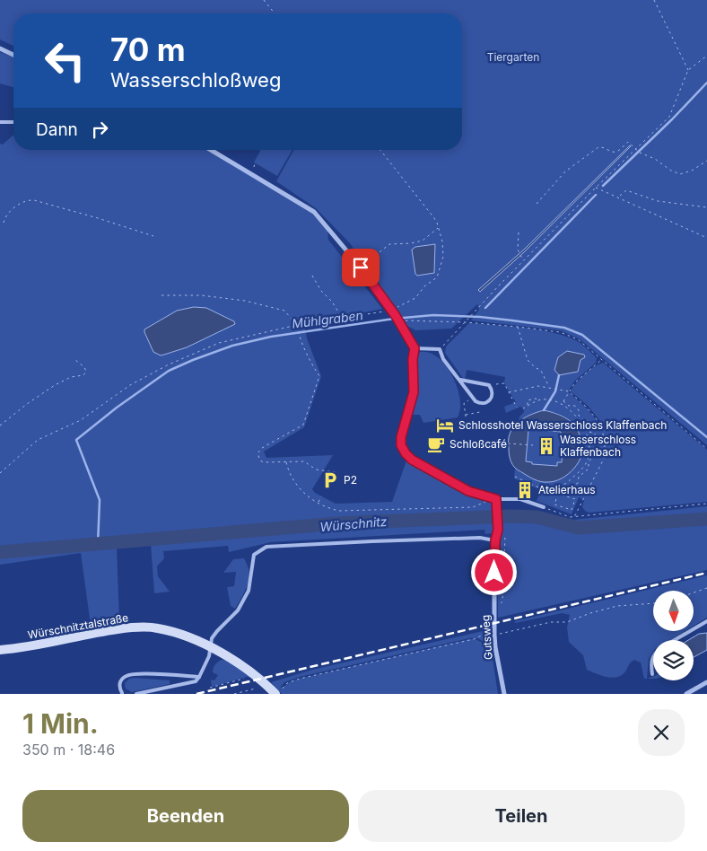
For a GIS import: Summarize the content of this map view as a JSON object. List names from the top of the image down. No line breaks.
{"streets":{"main road":["Würschnitztalstraße"],"street":["Gutsweg"]},"water":["Mühlgraben","Würschnitz"],"parks":["Tiergarten"],"places":{"hotel":["Schlosshotel Wasserschloss Klaffenbach"],"cafe":["Schloßcafé"],"building":["Wasserschloss Klaffenbach","Atelierhaus"],"parking":["P2"]},"north":"bottom","page":{"turn":["70 m","Wasserschloßweg"],"then":"Dann","heading":["1 Min.","350 m · 18:46"],"buttons":["Beenden","Teilen"]}}
